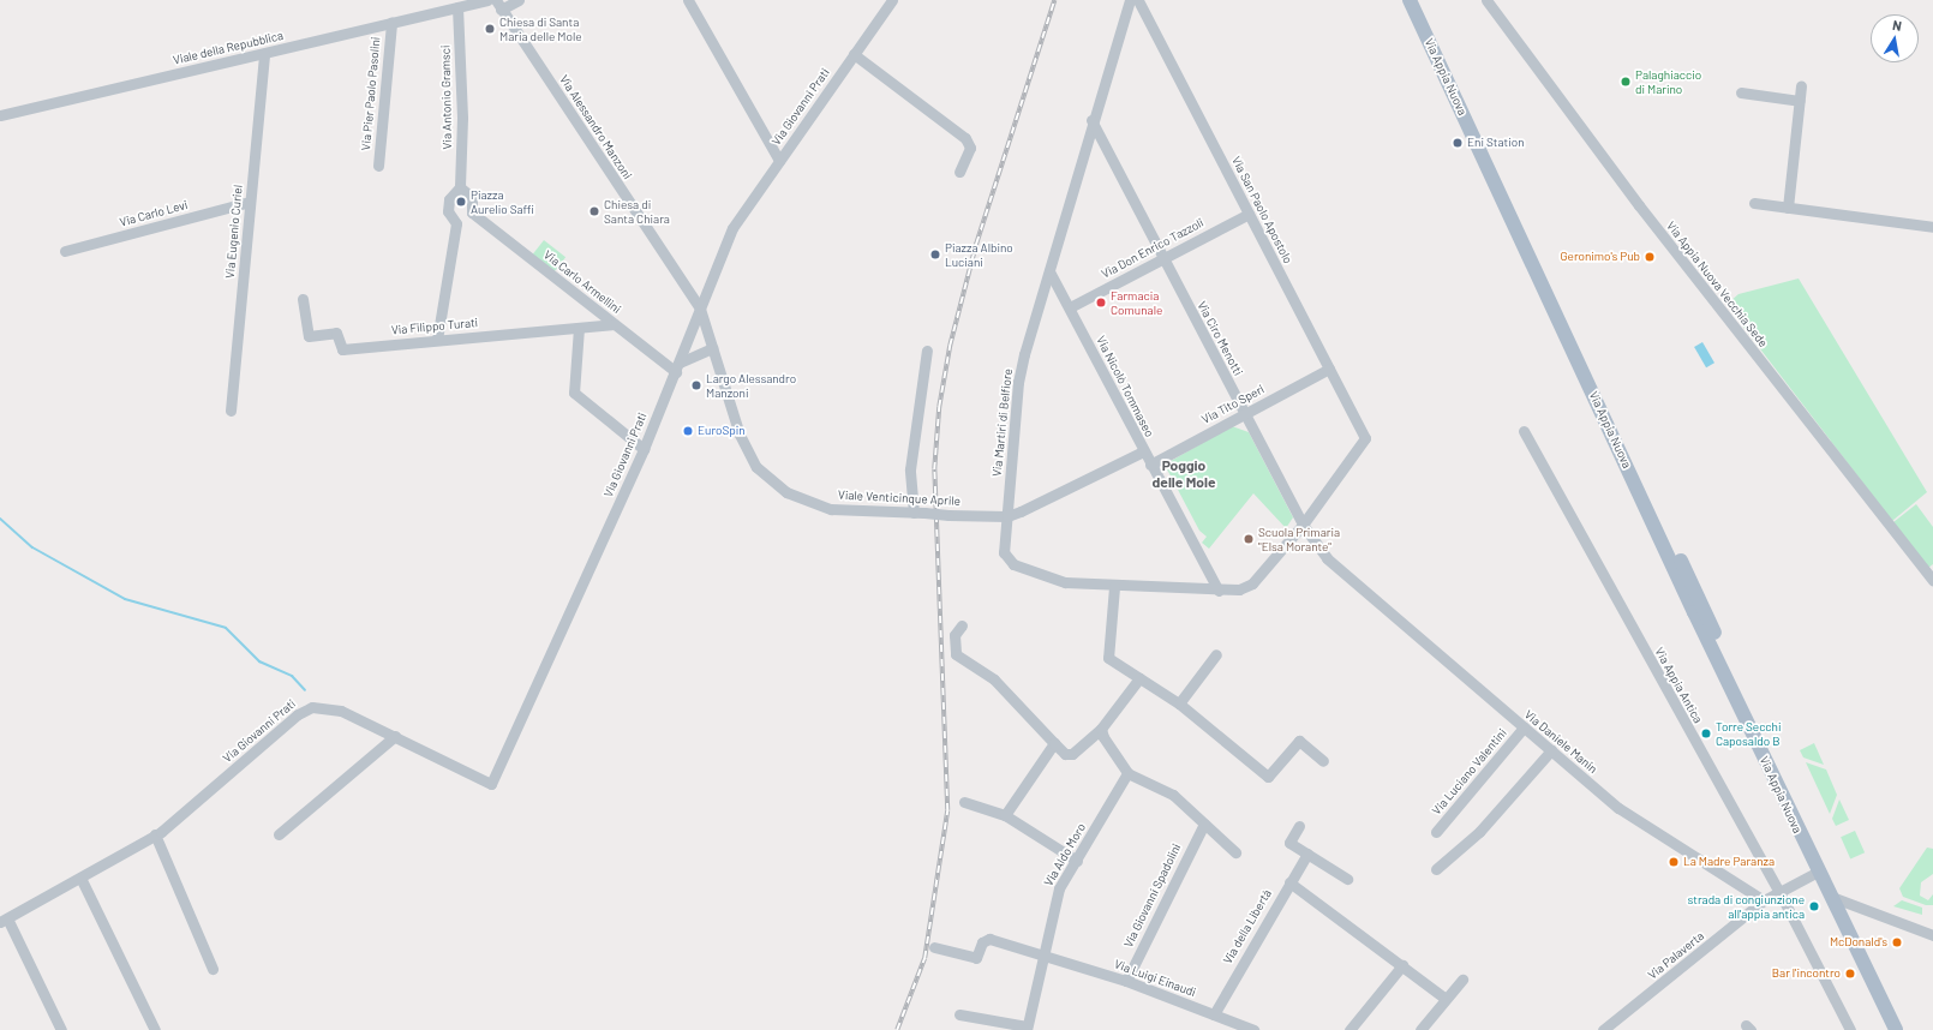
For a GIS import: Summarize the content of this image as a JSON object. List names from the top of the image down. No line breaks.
{"streets":{"main road":["Via Appia Nuova"],"street":["Viale della Repubblica","Via Pier Paolo Pasolini","Via Antonio Gramsci","Via Giovanni Prati","Via Alessandro Manzoni","Via San Paolo Apostolo","Via Carlo Levi","Via Eugenio Curiel","Via Don Enrico Tazzoli","Via Carlo Armellini","Via Appia Nuova Vecchia Sede","Via Filippo Turati","Via Ciro Menotti","Via Nicolò Tommaseo","Via Tito Speri","Via Martiri di Belfiore","Viale Venticinque Aprile","Via Appia Antica","Via Daniele Manin","Via Luciano Valentini","Via Aldo Moro","Via Giovanni Spadolini","Via della Libertà","Via Palaverta","Via Luigi Einaudi"]},"crossings":[["Viale della Repubblica","Via Pier Paolo Pasolini"],["Viale della Repubblica","Via Antonio Gramsci"],["Viale della Repubblica","Via Eugenio Curiel"],["Via Appia Nuova","Via Palaverta"],["Via Antonio Gramsci","Via Carlo Armellini"],["Via Giovanni Prati","Via Alessandro Manzoni"],["Via Giovanni Prati","Via Carlo Armellini"],["Via San Paolo Apostolo","Via Don Enrico Tazzoli"],["Via San Paolo Apostolo","Via Tito Speri"],["Via San Paolo Apostolo","Via Martiri di Belfiore"],["Via Carlo Levi","Via Eugenio Curiel"],["Via Don Enrico Tazzoli","Via Ciro Menotti"],["Via Don Enrico Tazzoli","Via Nicolò Tommaseo"],["Via Carlo Armellini","Via Filippo Turati"],["Via Ciro Menotti","Via Tito Speri"],["Via Ciro Menotti","Via Martiri di Belfiore"],["Via Ciro Menotti","Via Daniele Manin"],["Via Nicolò Tommaseo","Via Tito Speri"],["Via Nicolò Tommaseo","Via Martiri di Belfiore"],["Via Martiri di Belfiore","Viale Venticinque Aprile"],["Via Appia Antica","Via Palaverta"],["Via Daniele Manin","Via Luciano Valentini"],["Via Daniele Manin","Via Palaverta"],["Via Aldo Moro","Via Luigi Einaudi"],["Via Giovanni Spadolini","Via Luigi Einaudi"],["Via della Libertà","Via Luigi Einaudi"]],"districts":["Poggio delle Mole"],"places":["Chiesa di Santa Maria delle Mole","Palaghiaccio di Marino","Eni Station","Piazza Aurelio Saffi","Chiesa di Santa Chiara","Piazza Albino Luciani","Geronimo's Pub","Farmacia Comunale","Largo Alessandro Manzoni","EuroSpin","Scuola Primaria \"Elsa Morante\"","Torre Secchi Caposaldo B","La Madre Paranza","strada di congiunzione all'appia antica","McDonald's","Bar l'incontro"],"north":"top"}
